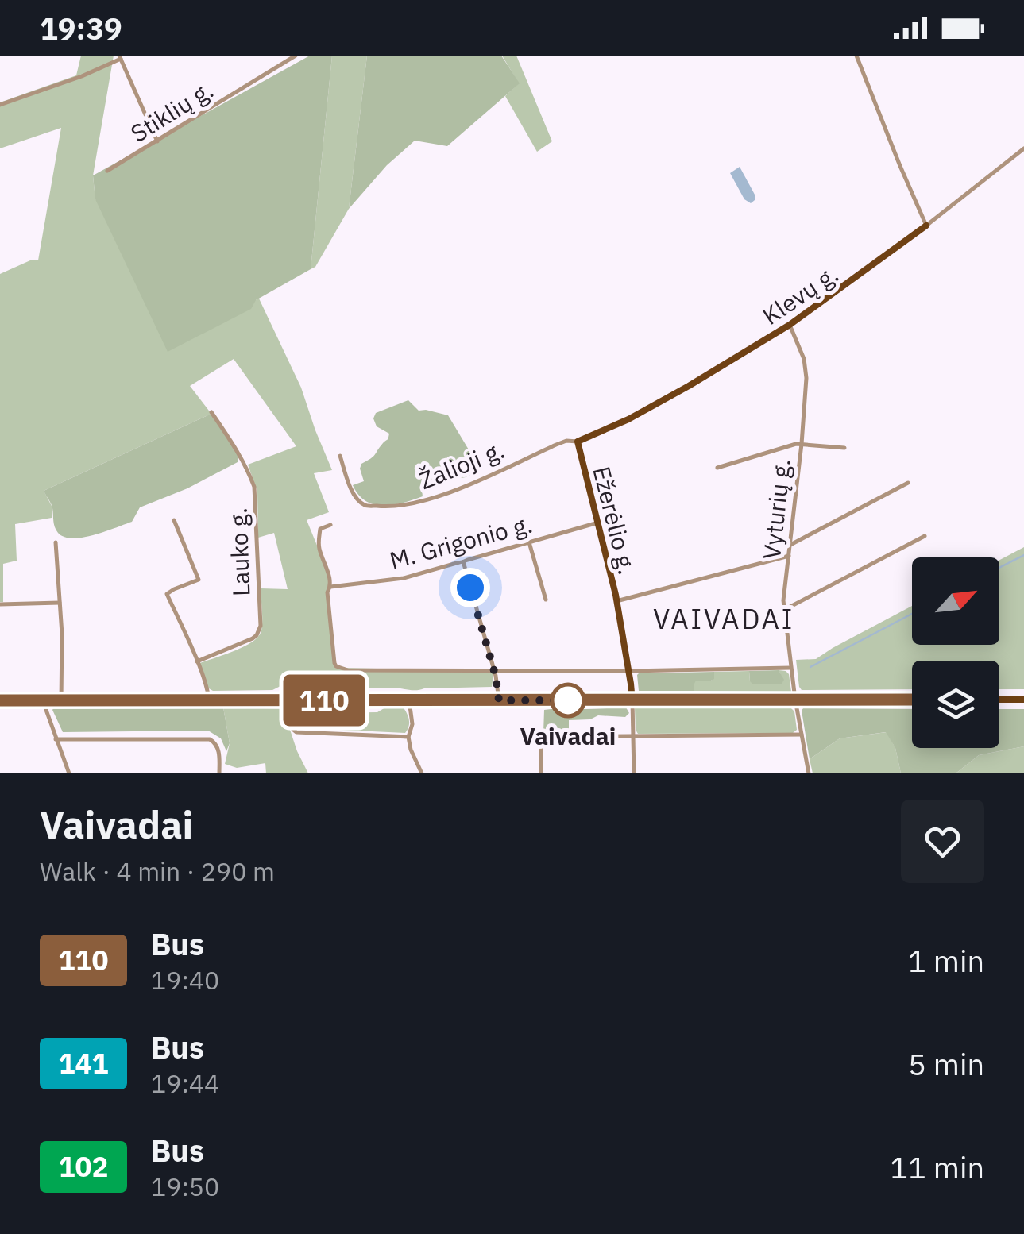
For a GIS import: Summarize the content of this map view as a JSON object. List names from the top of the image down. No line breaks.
{"streets":{"main road":["Klevų g.","Ežerėlio g."],"street":["Stiklių g.","Žalioji g.","Vyturių g.","M. Grigonio g.","Lauko g."]},"crossings":[["Klevų g.","Žalioji g."],["Klevų g.","Vyturių g."],["Klevų g.","Ežerėlio g."],["Žalioji g.","Ežerėlio g."],["Ežerėlio g.","M. Grigonio g."]],"districts":["VAIVADAI"],"places":["Vaivadai"],"lines":["bus line 110"],"north":"top right","page":{"status":"19:39","on_map":"110","heading":["Vaivadai","Walk · 4 min · 290 m"],"list":[{"mark":"110","name":"Bus","note":"19:40","value":"1 min"},{"mark":"141","name":"Bus","note":"19:44","value":"5 min"},{"mark":"102","name":"Bus","note":"19:50","value":"11 min"}]}}
